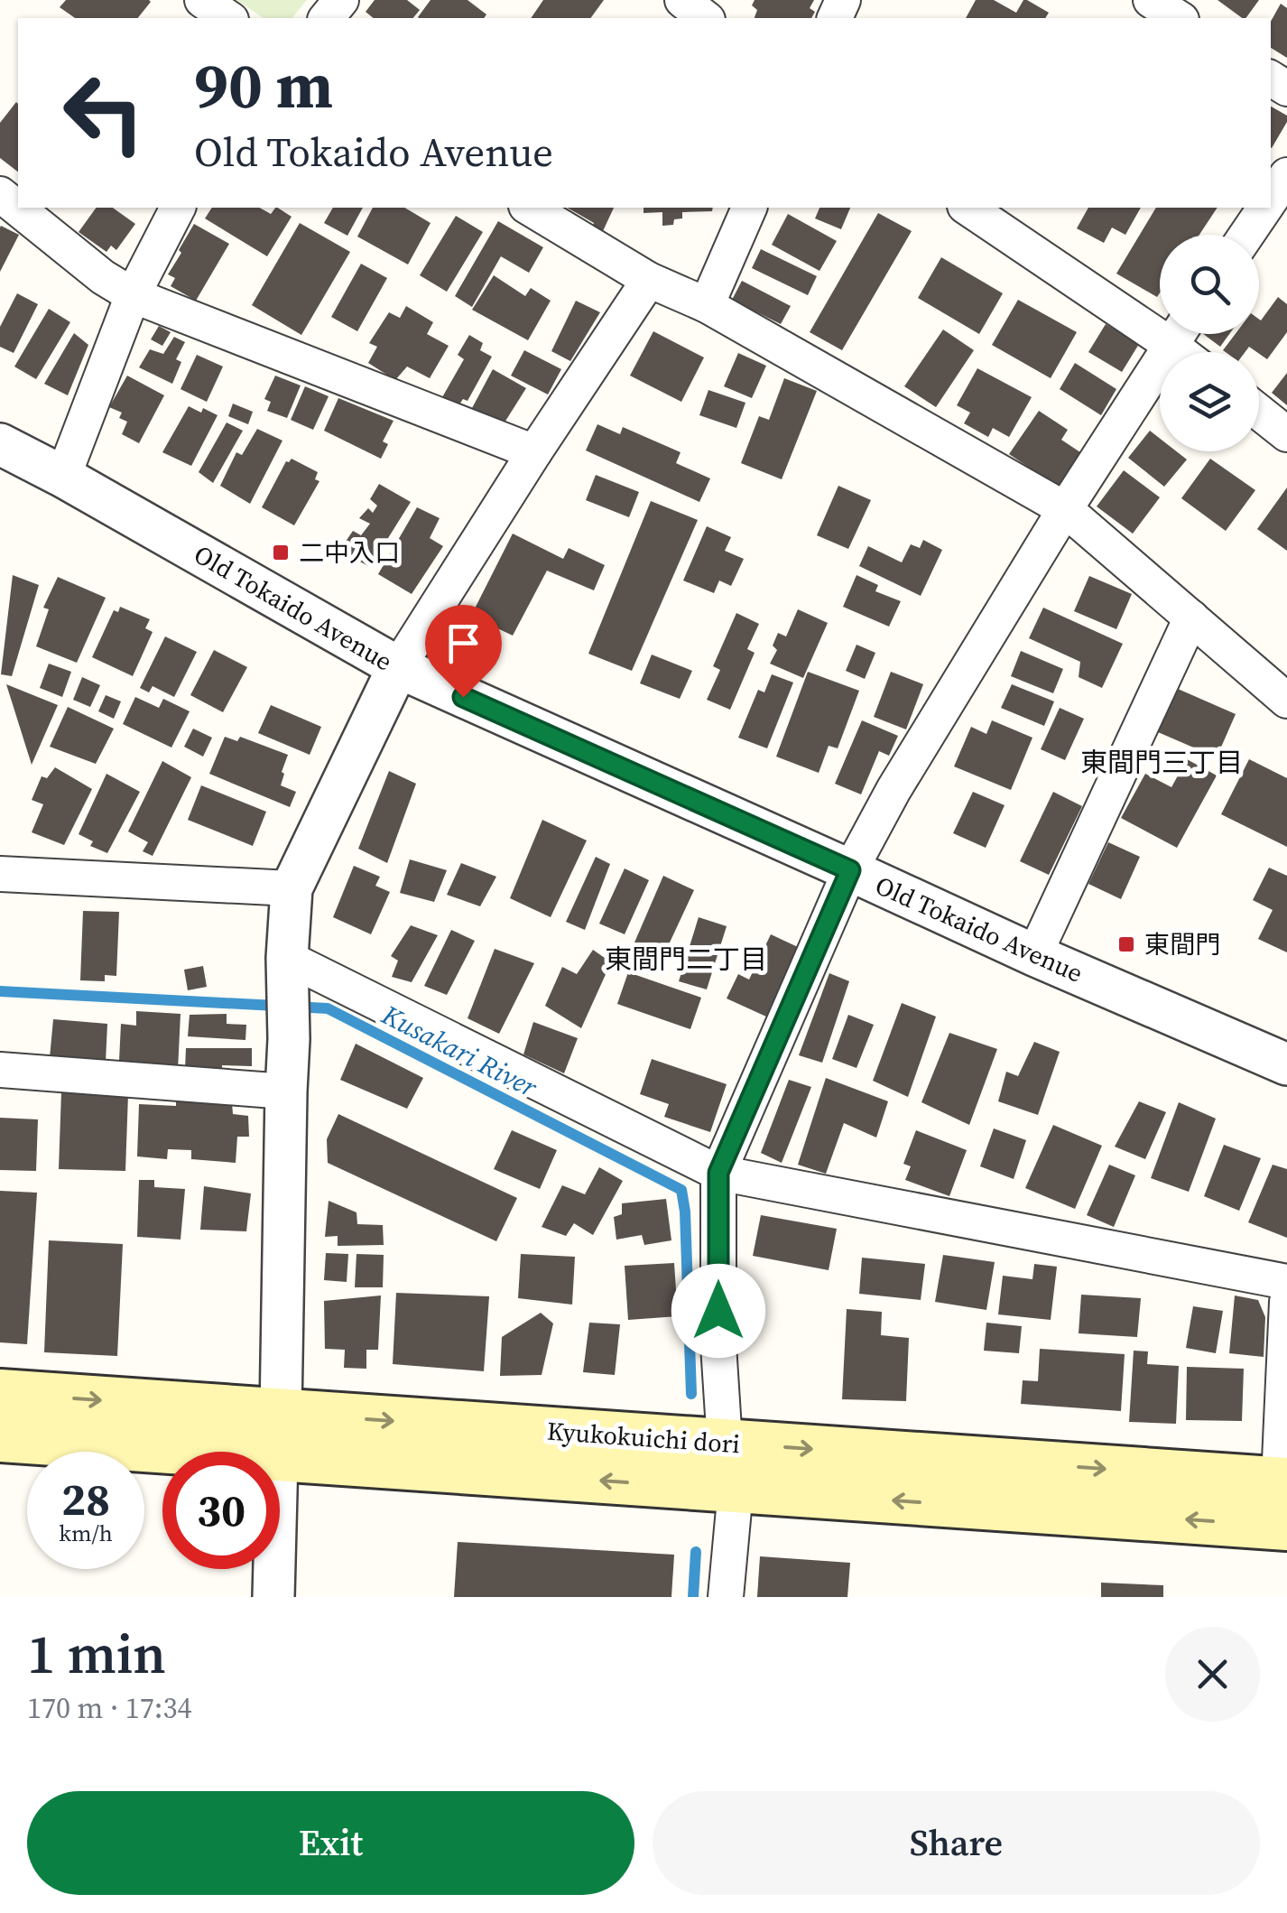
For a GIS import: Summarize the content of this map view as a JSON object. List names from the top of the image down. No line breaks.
{"streets":{"main road":["Kyukokuichi dori"],"street":["Old Tokaido Avenue"]},"districts":["東間門三丁目","東間門二丁目"],"water":["Kusakari River"],"places":{"transit":["二中入口","東間門"]},"page":{"turn":["90 m","Old Tokaido Avenue"],"speed":"28 km/h","limit":"30","heading":["1 min","170 m · 17:34"],"buttons":["Exit","Share"]}}
